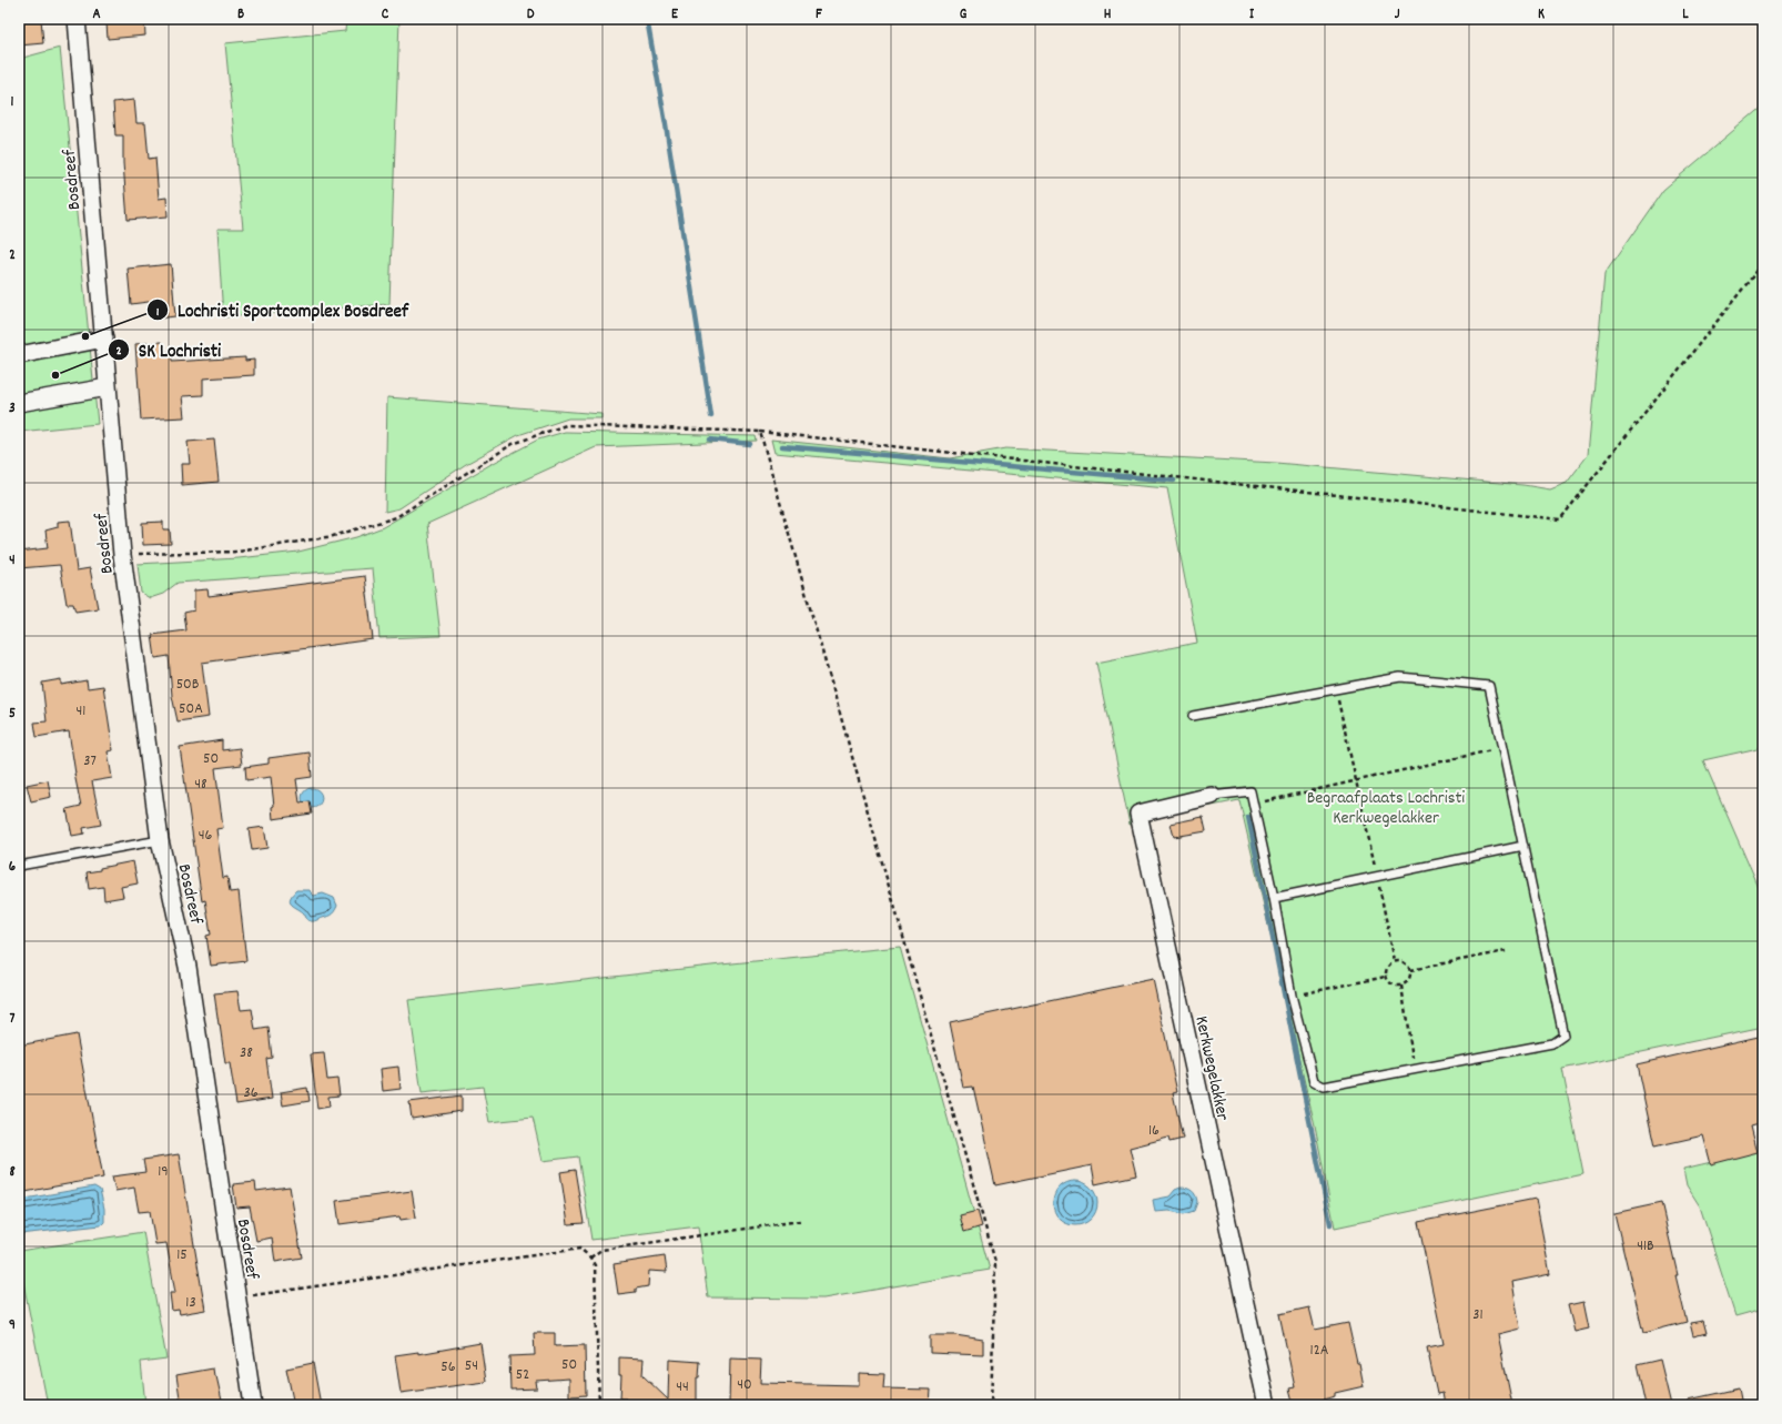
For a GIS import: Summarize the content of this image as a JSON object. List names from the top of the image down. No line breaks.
{"streets":{"street":["Bosdreef","Kerkwegelakker"]},"parks":["Begraafplaats Lochristi Kerkwegelakker"],"places":["Lochristi Sportcomplex Bosdreef","SK Lochristi"],"house_numbers":["50B","50A","41","50","37","48","46","38","36","16","19","41B","15","13","31","12A","50","54","56","52","40","44"],"grid":{"columns":["A","B","C","D","E","F","G","H","I","J","K","L"],"rows":["1","2","3","4","5","6","7","8","9"]}}
